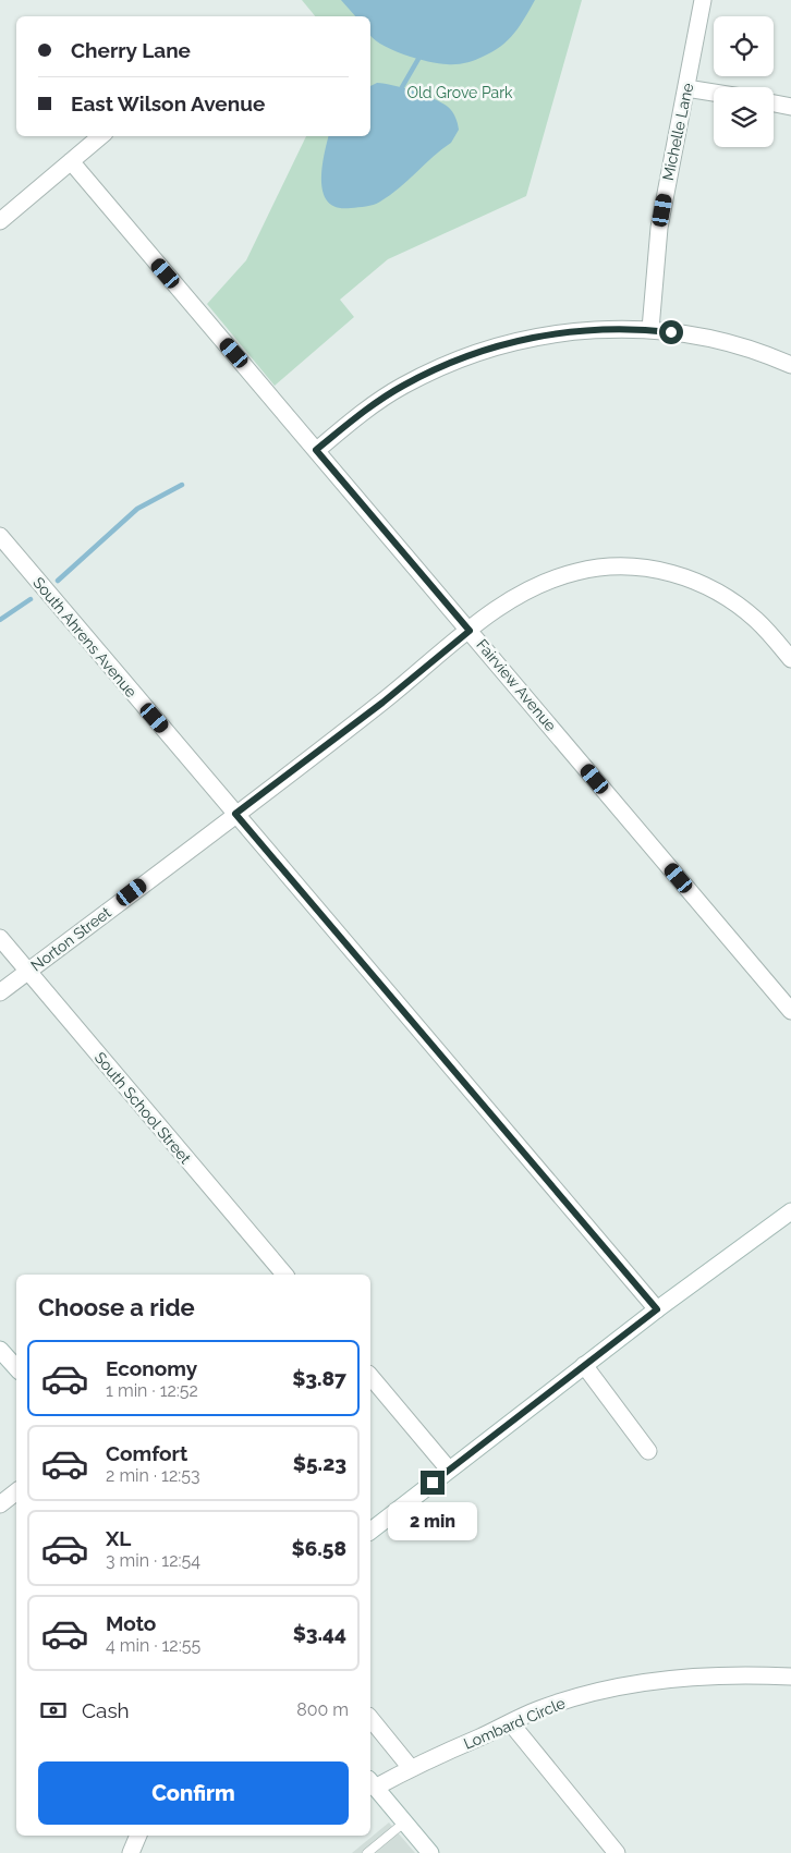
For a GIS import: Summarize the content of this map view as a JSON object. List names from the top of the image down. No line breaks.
{"streets":{"street":["Michelle Lane","South Ahrens Avenue","Fairview Avenue","Norton Street","South School Street","Lombard Circle"]},"crossings":[["South Ahrens Avenue","Norton Street"],["Fairview Avenue","Norton Street"],["Norton Street","South School Street"]],"parks":["Old Grove Park"],"page":{"banner":["Cherry Lane","East Wilson Avenue"],"heading":"Choose a ride","list":[{"name":"Economy","note":"1 min · 12:52","value":"$3.87"},{"name":"Comfort","note":"2 min · 12:53","value":"$5.23"},{"name":"XL","note":"3 min · 12:54","value":"$6.58"},{"name":"Moto","note":"4 min · 12:55","value":"$3.44"}],"bubble":"2 min","pay":["Cash","800 m"],"buttons":"Confirm"}}
